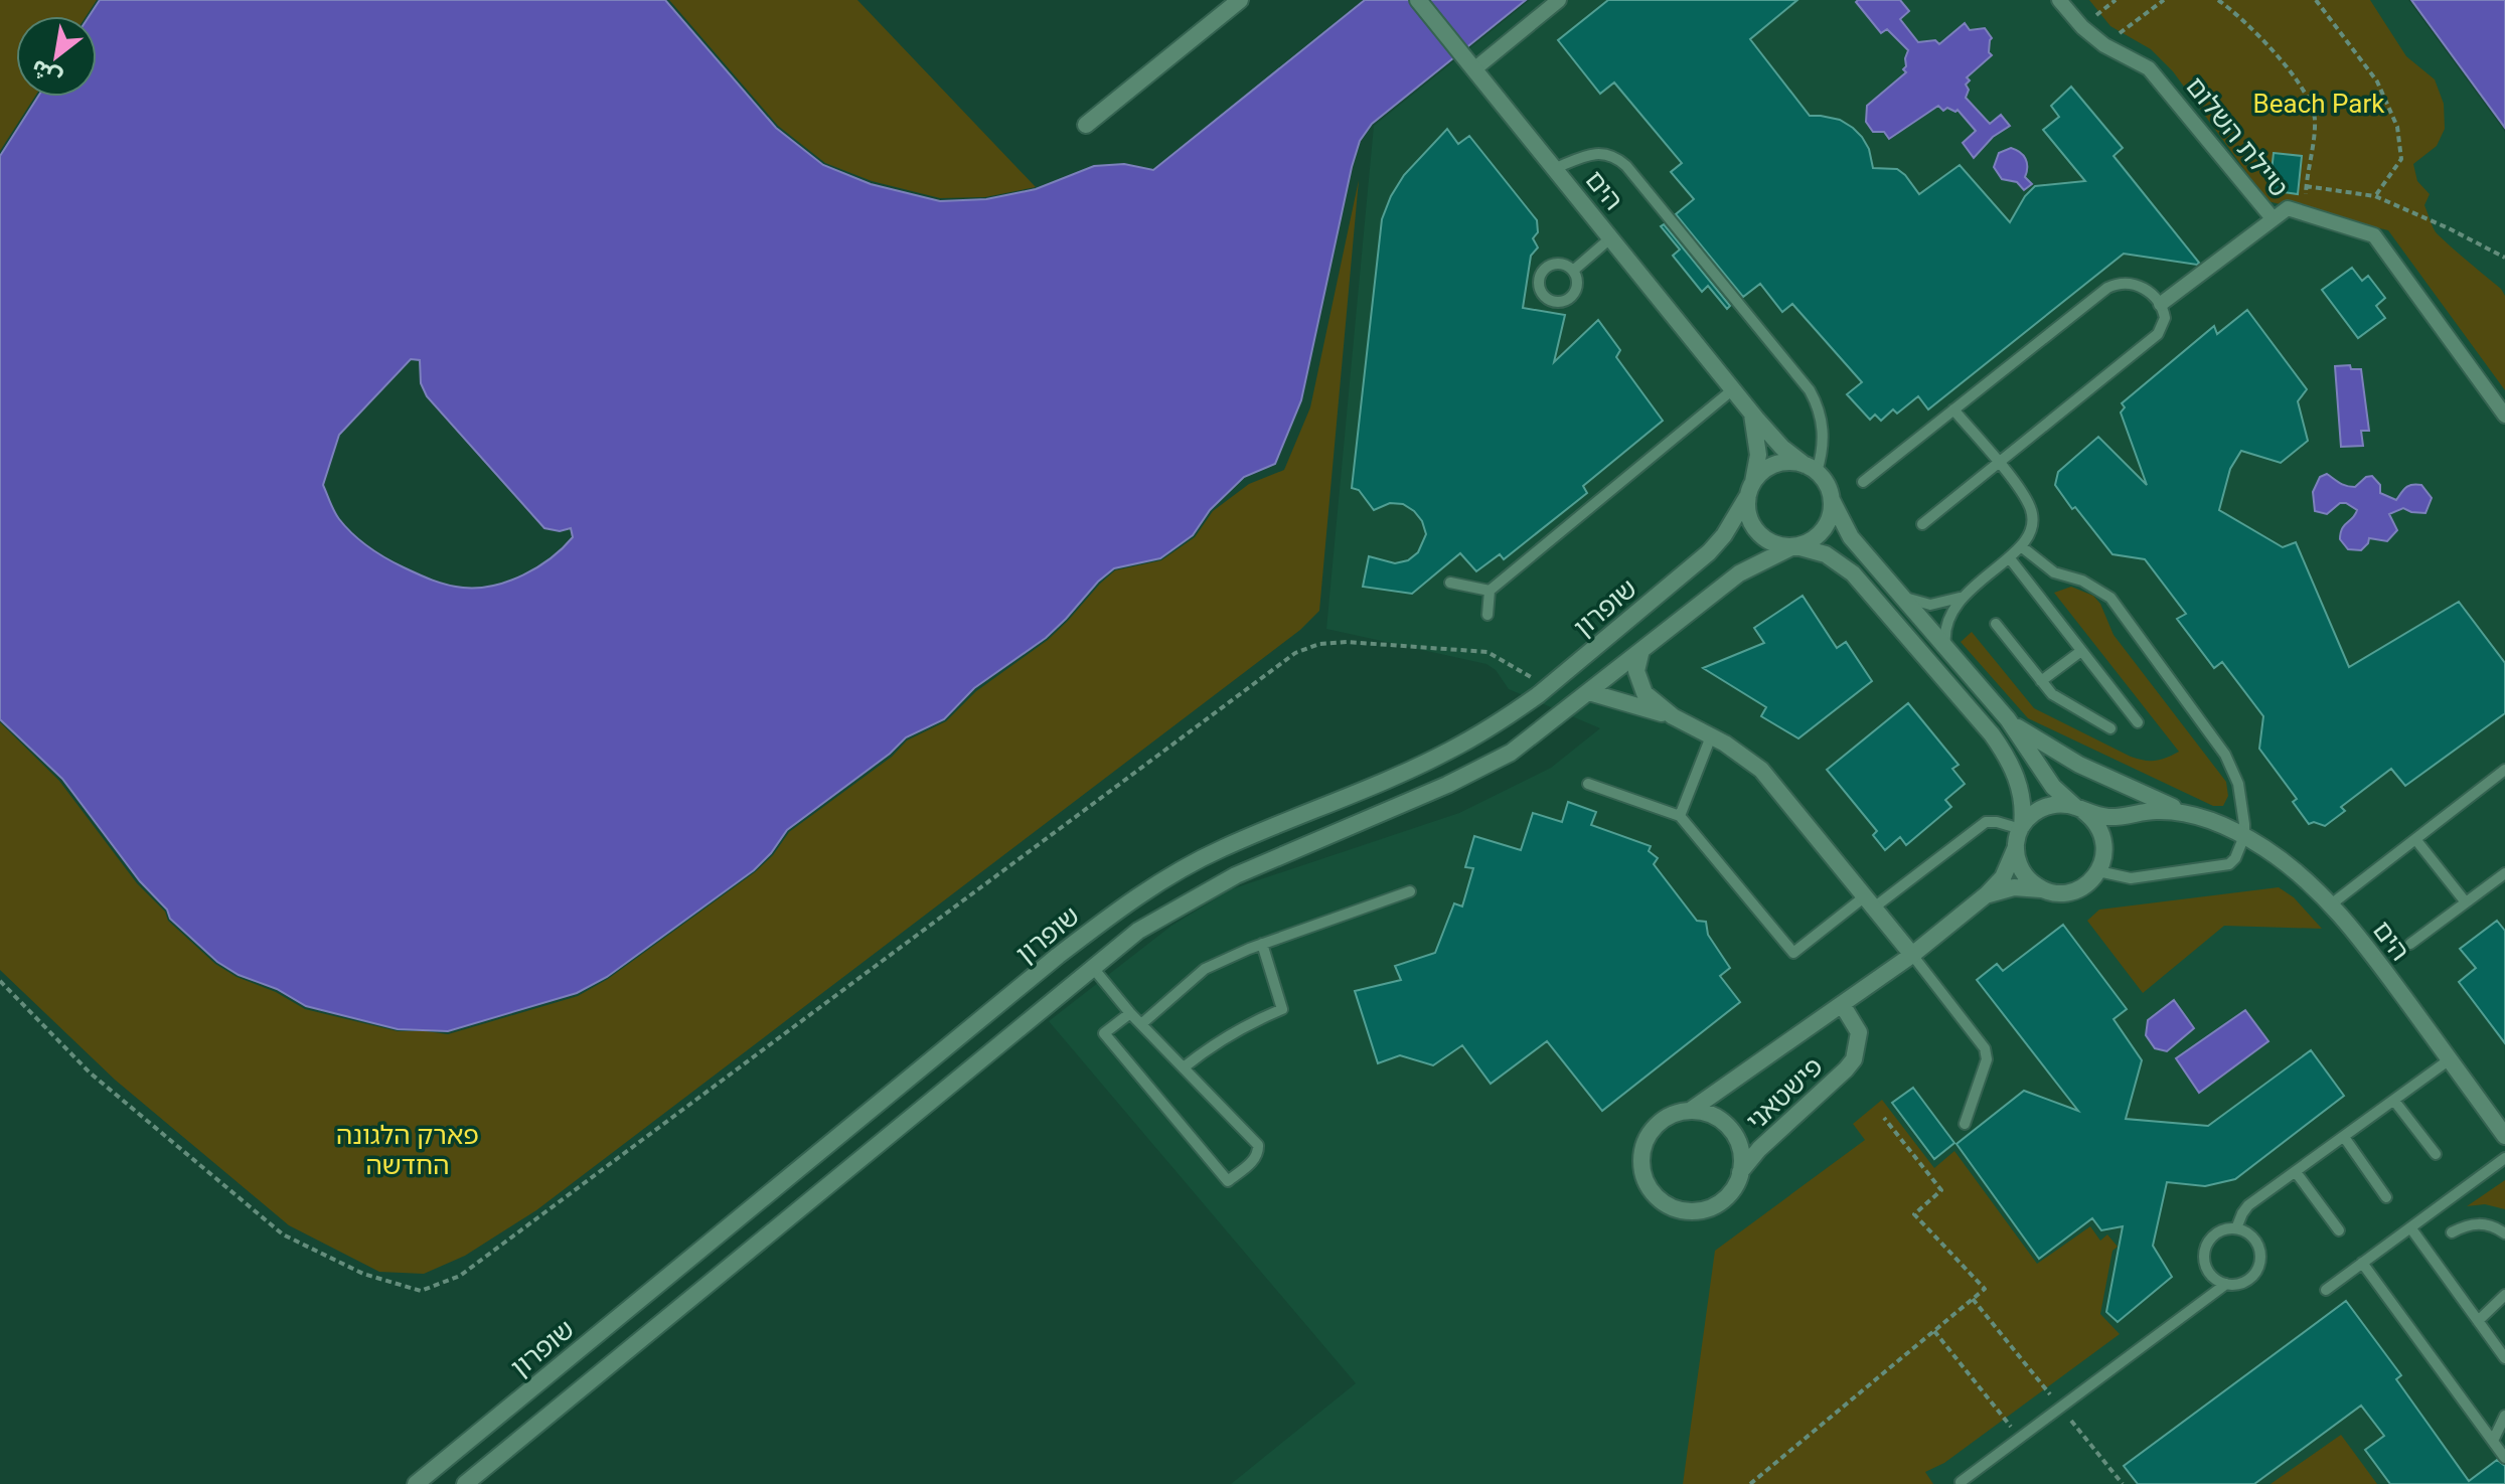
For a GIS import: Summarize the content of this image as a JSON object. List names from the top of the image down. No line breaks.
{"streets":{"street":["טיילת השלום","הים","שופרון","פישטאני"]},"crossings":[["הים","שופרון"],["הים","פישטאני"]],"parks":["Beach Park","פארק הלגונה החדשה"],"north":"bottom left"}
